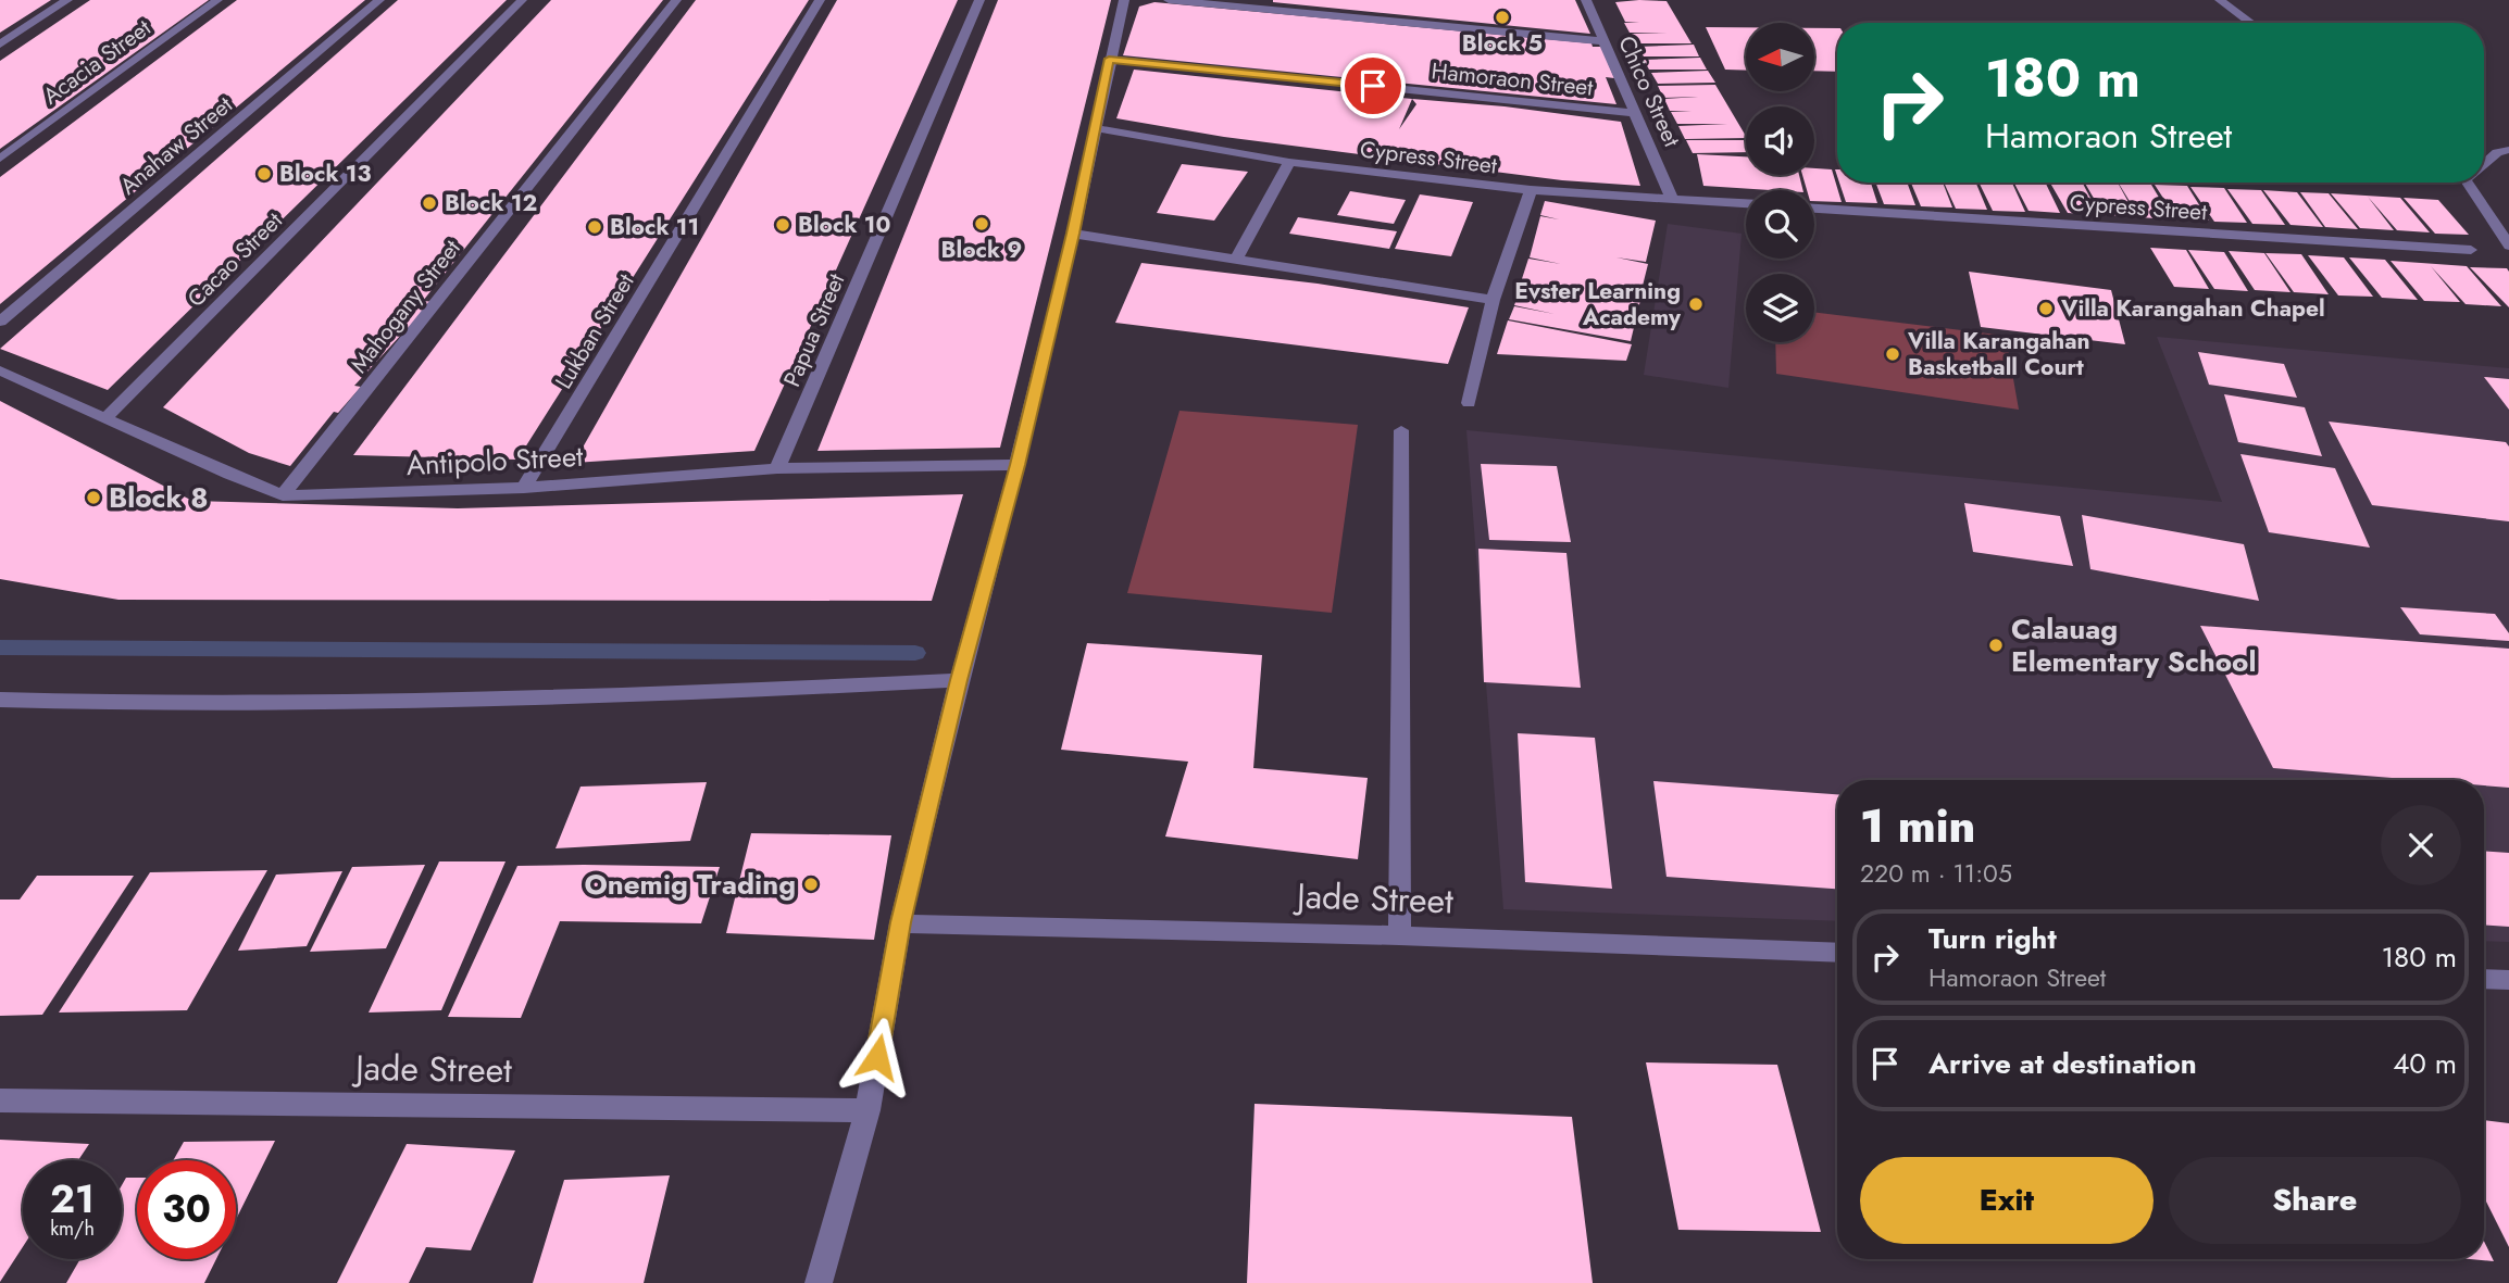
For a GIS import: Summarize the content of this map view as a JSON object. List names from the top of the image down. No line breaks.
{"streets":{"street":["Acacia Street","Hamoraon Street","Chico Street","Anahaw Street","Cypress Street","Cacao Street","Mahogany Street","Papua Street","Lukban Street","Antipolo Street","Jade Street"]},"crossings":[["Hamoraon Street","Chico Street"],["Chico Street","Cypress Street"],["Cacao Street","Antipolo Street"],["Mahogany Street","Antipolo Street"],["Papua Street","Antipolo Street"],["Lukban Street","Antipolo Street"]],"places":["Block 5","Block 13","Block 12","Block 9","Block 10","Block 11","Evster Learning Academy","Villa Karangahan Chapel","Villa Karangahan Basketball Court","Block 8","Calauag Elementary School","Onemig Trading"],"north":"left","page":{"turn":["180 m","Hamoraon Street"],"heading":["1 min","220 m · 11:05"],"list":[{"name":"Turn right","note":"Hamoraon Street","value":"180 m"},{"name":"Arrive at destination","value":"40 m"}],"buttons":["Exit","Share"],"speed":"21 km/h","limit":"30"}}
